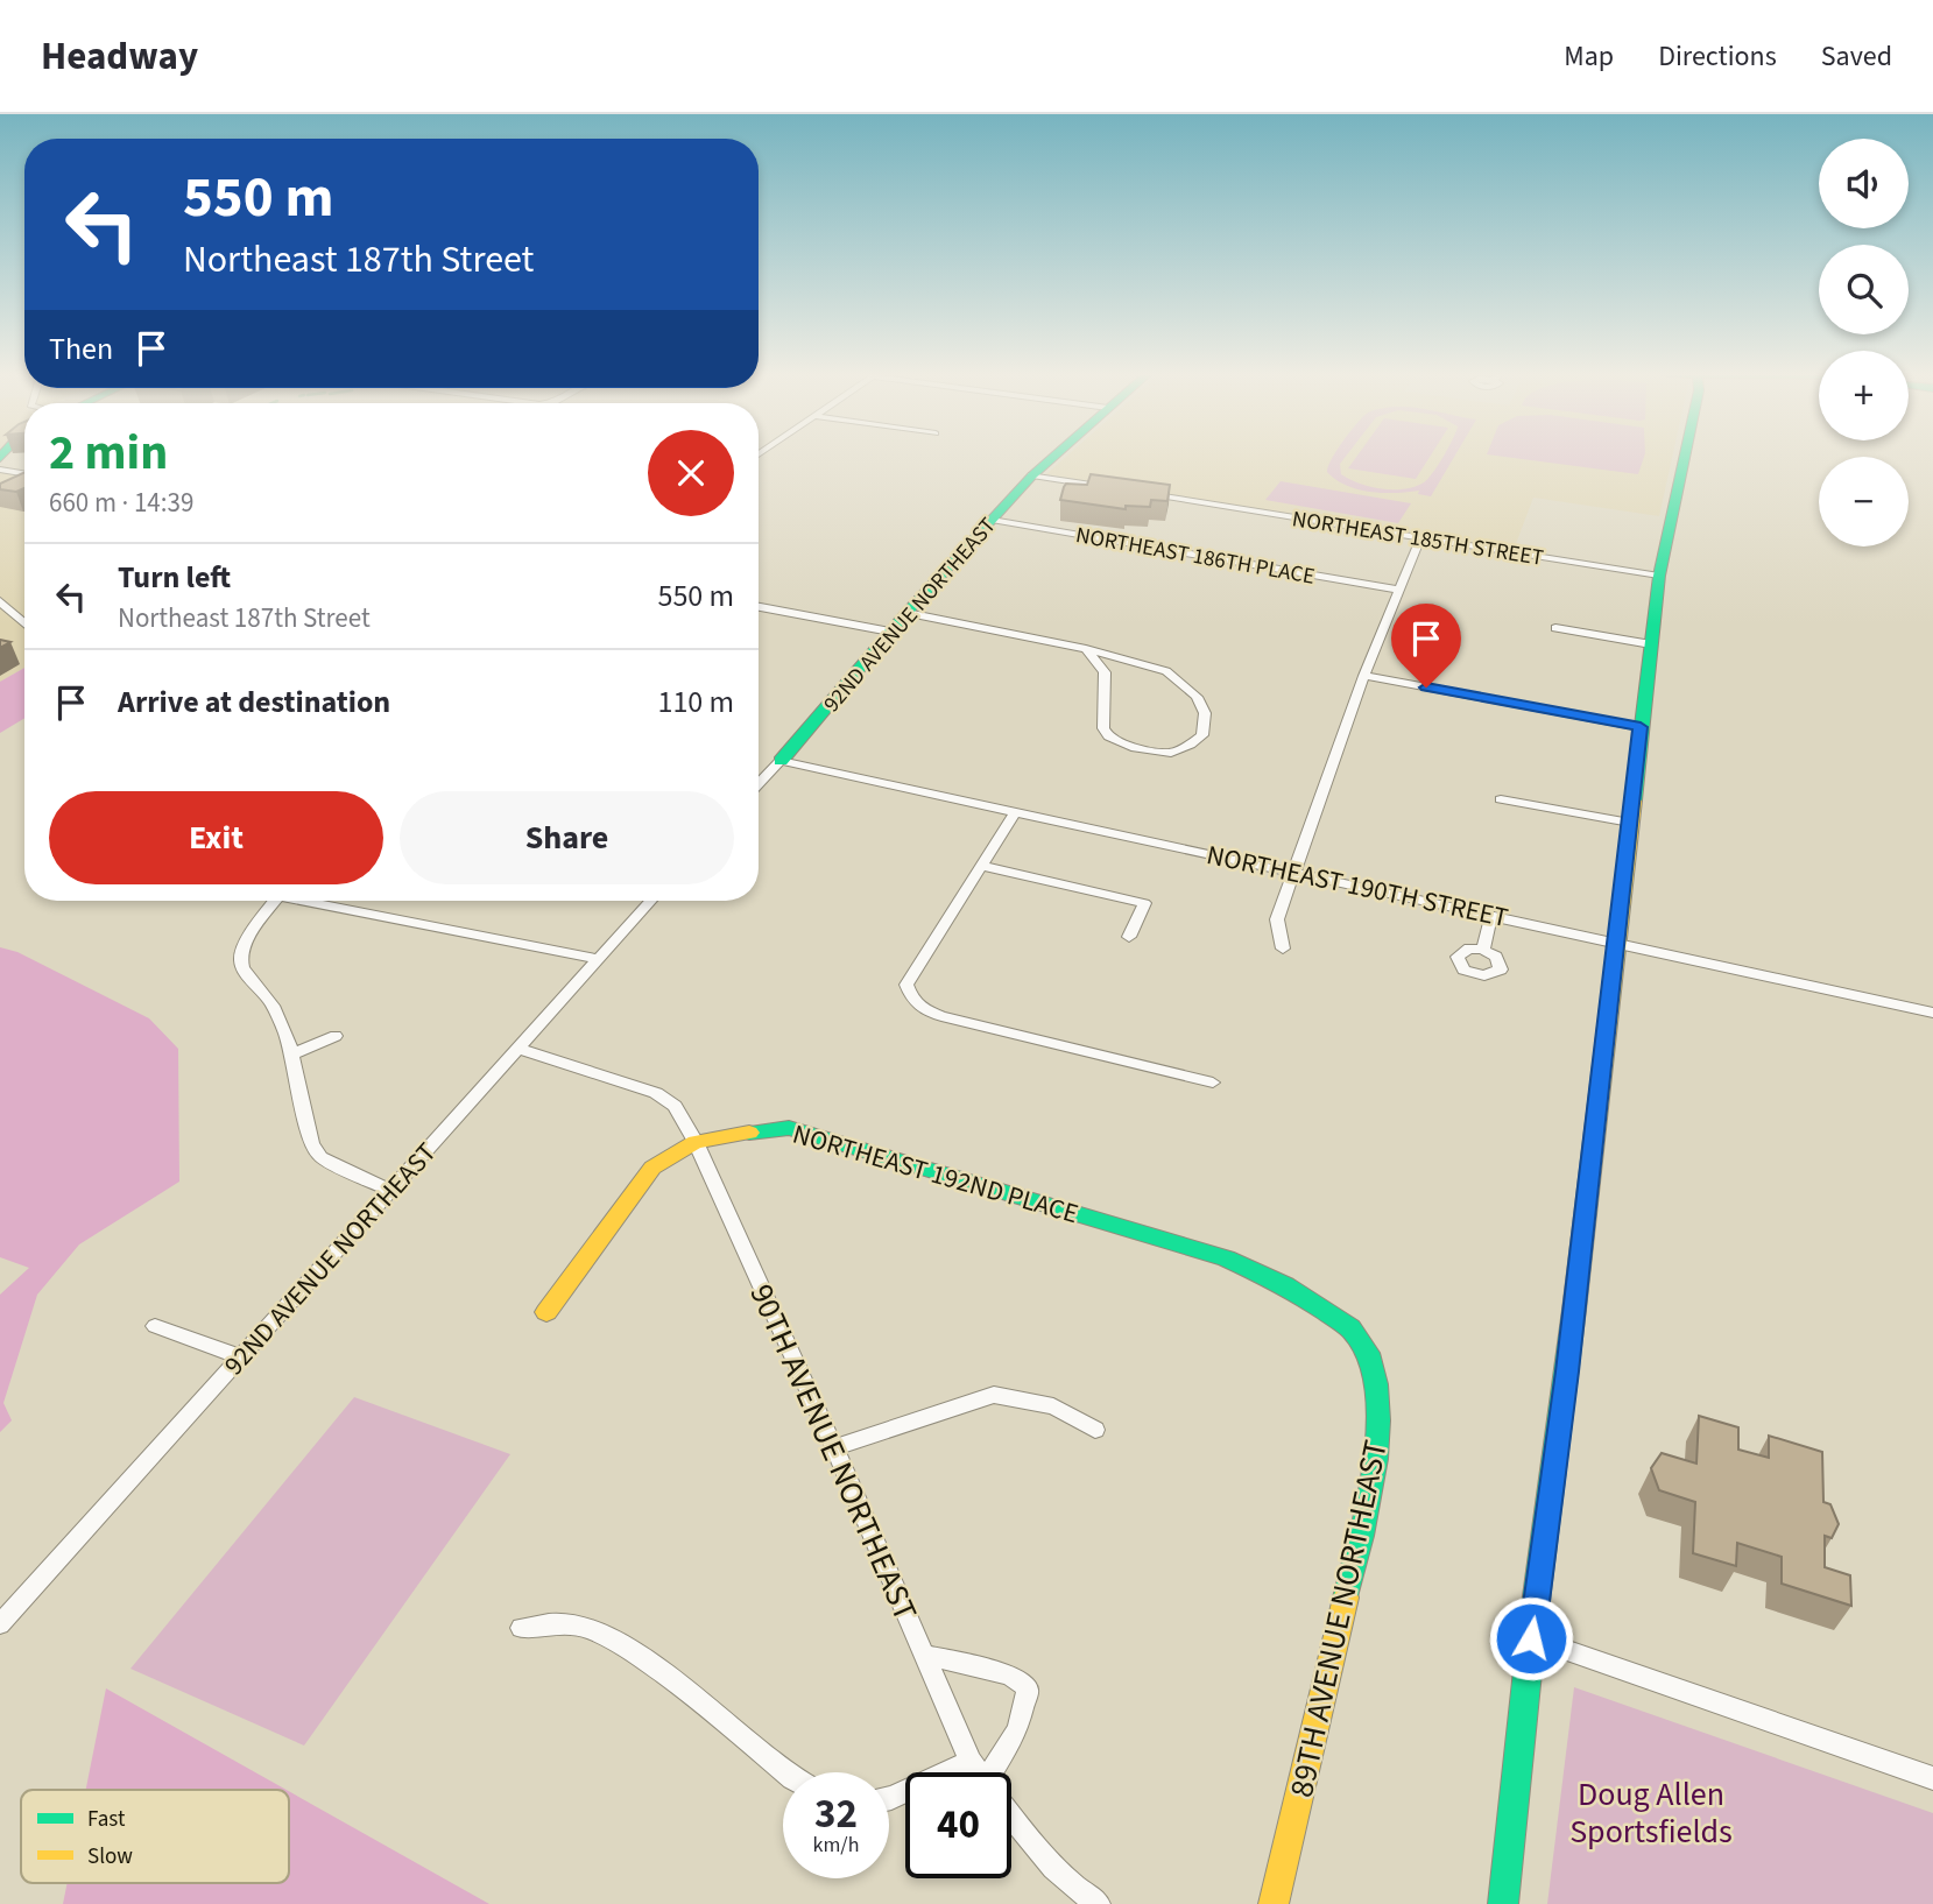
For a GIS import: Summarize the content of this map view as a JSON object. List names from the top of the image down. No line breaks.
{"streets":{"street":["NORTHEAST 185TH STREET","NORTHEAST 186TH PLACE","92ND AVENUE NORTHEAST","NORTHEAST 190TH STREET","NORTHEAST 192ND PLACE","90TH AVENUE NORTHEAST","89TH AVENUE NORTHEAST"]},"crossings":[["NORTHEAST 186TH PLACE","92ND AVENUE NORTHEAST"],["92ND AVENUE NORTHEAST","NORTHEAST 190TH STREET"],["NORTHEAST 192ND PLACE","90TH AVENUE NORTHEAST"],["NORTHEAST 192ND PLACE","89TH AVENUE NORTHEAST"]],"parks":["Doug Allen Sportsfields"],"legend":["Fast","Slow"],"page":{"header":"Headway","nav":["Map","Directions","Saved"],"map_buttons":["+","−"],"turn":["550 m","Northeast 187th Street"],"then":"Then","heading":["2 min","660 m · 14:39"],"list":[{"name":"Turn left","note":"Northeast 187th Street","value":"550 m"},{"name":"Arrive at destination","value":"110 m"}],"buttons":["Exit","Share"],"speed":"32 km/h","limit":"40"}}
